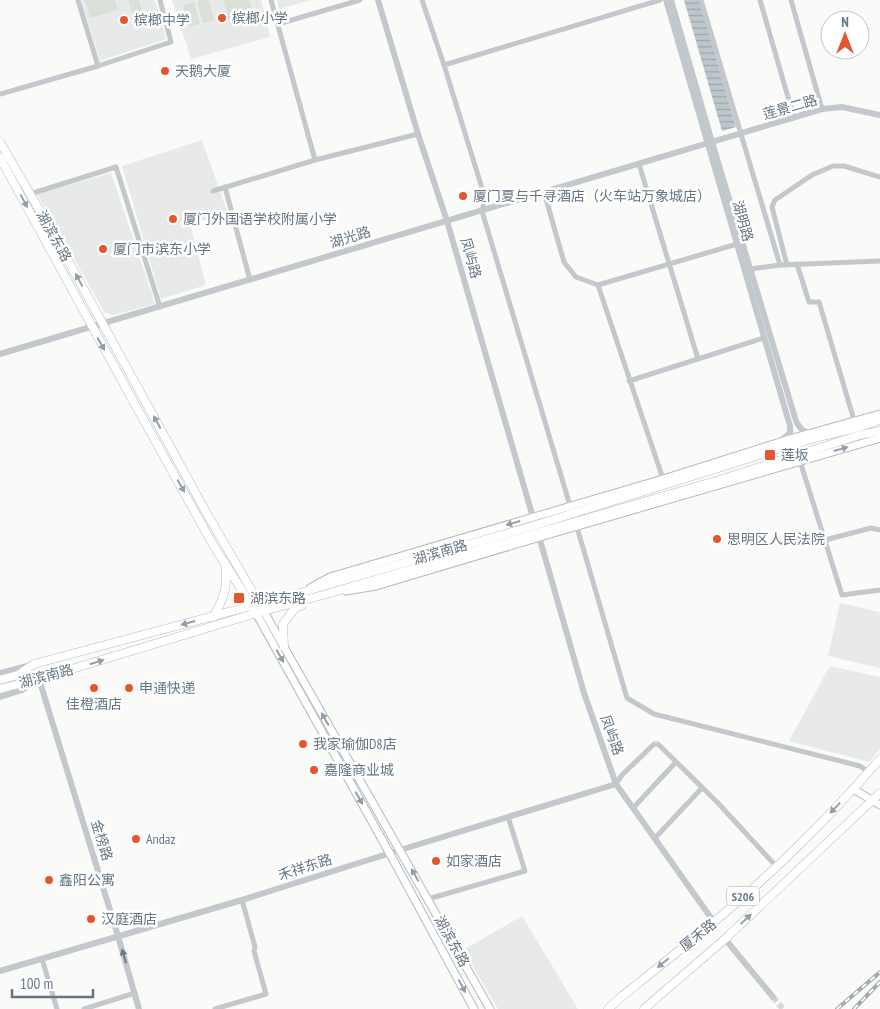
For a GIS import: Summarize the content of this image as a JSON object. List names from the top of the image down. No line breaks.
{"streets":{"main road":["湖滨东路","湖滨南路","S206","厦禾路"],"street":["莲景二路","湖明路","湖光路","凤屿路","金榜路","禾祥东路"]},"crossings":[["莲景二路","湖明路"],["莲景二路","湖光路"],["湖明路","湖光路"],["湖滨东路","湖光路"],["湖滨东路","湖滨南路"],["湖滨东路","禾祥东路"],["湖光路","凤屿路"],["凤屿路","湖滨南路"],["凤屿路","禾祥东路"],["凤屿路","厦禾路"],["湖滨南路","金榜路"],["金榜路","禾祥东路"],["S206","厦禾路"]],"places":{"other":["槟榔小学","槟榔中学","天鹅大厦","厦门夏与千寻酒店（火车站万象城店）","厦门外国语学校附属小学","厦门市滨东小学","思明区人民法院","佳橙酒店","申通快递","我家瑜伽D8店","嘉隆商业城","Andaz","如家酒店","鑫阳公寓","汉庭酒店"],"transit":["莲坂","湖滨东路"]},"scale_bar":"100 m","north":"top"}
